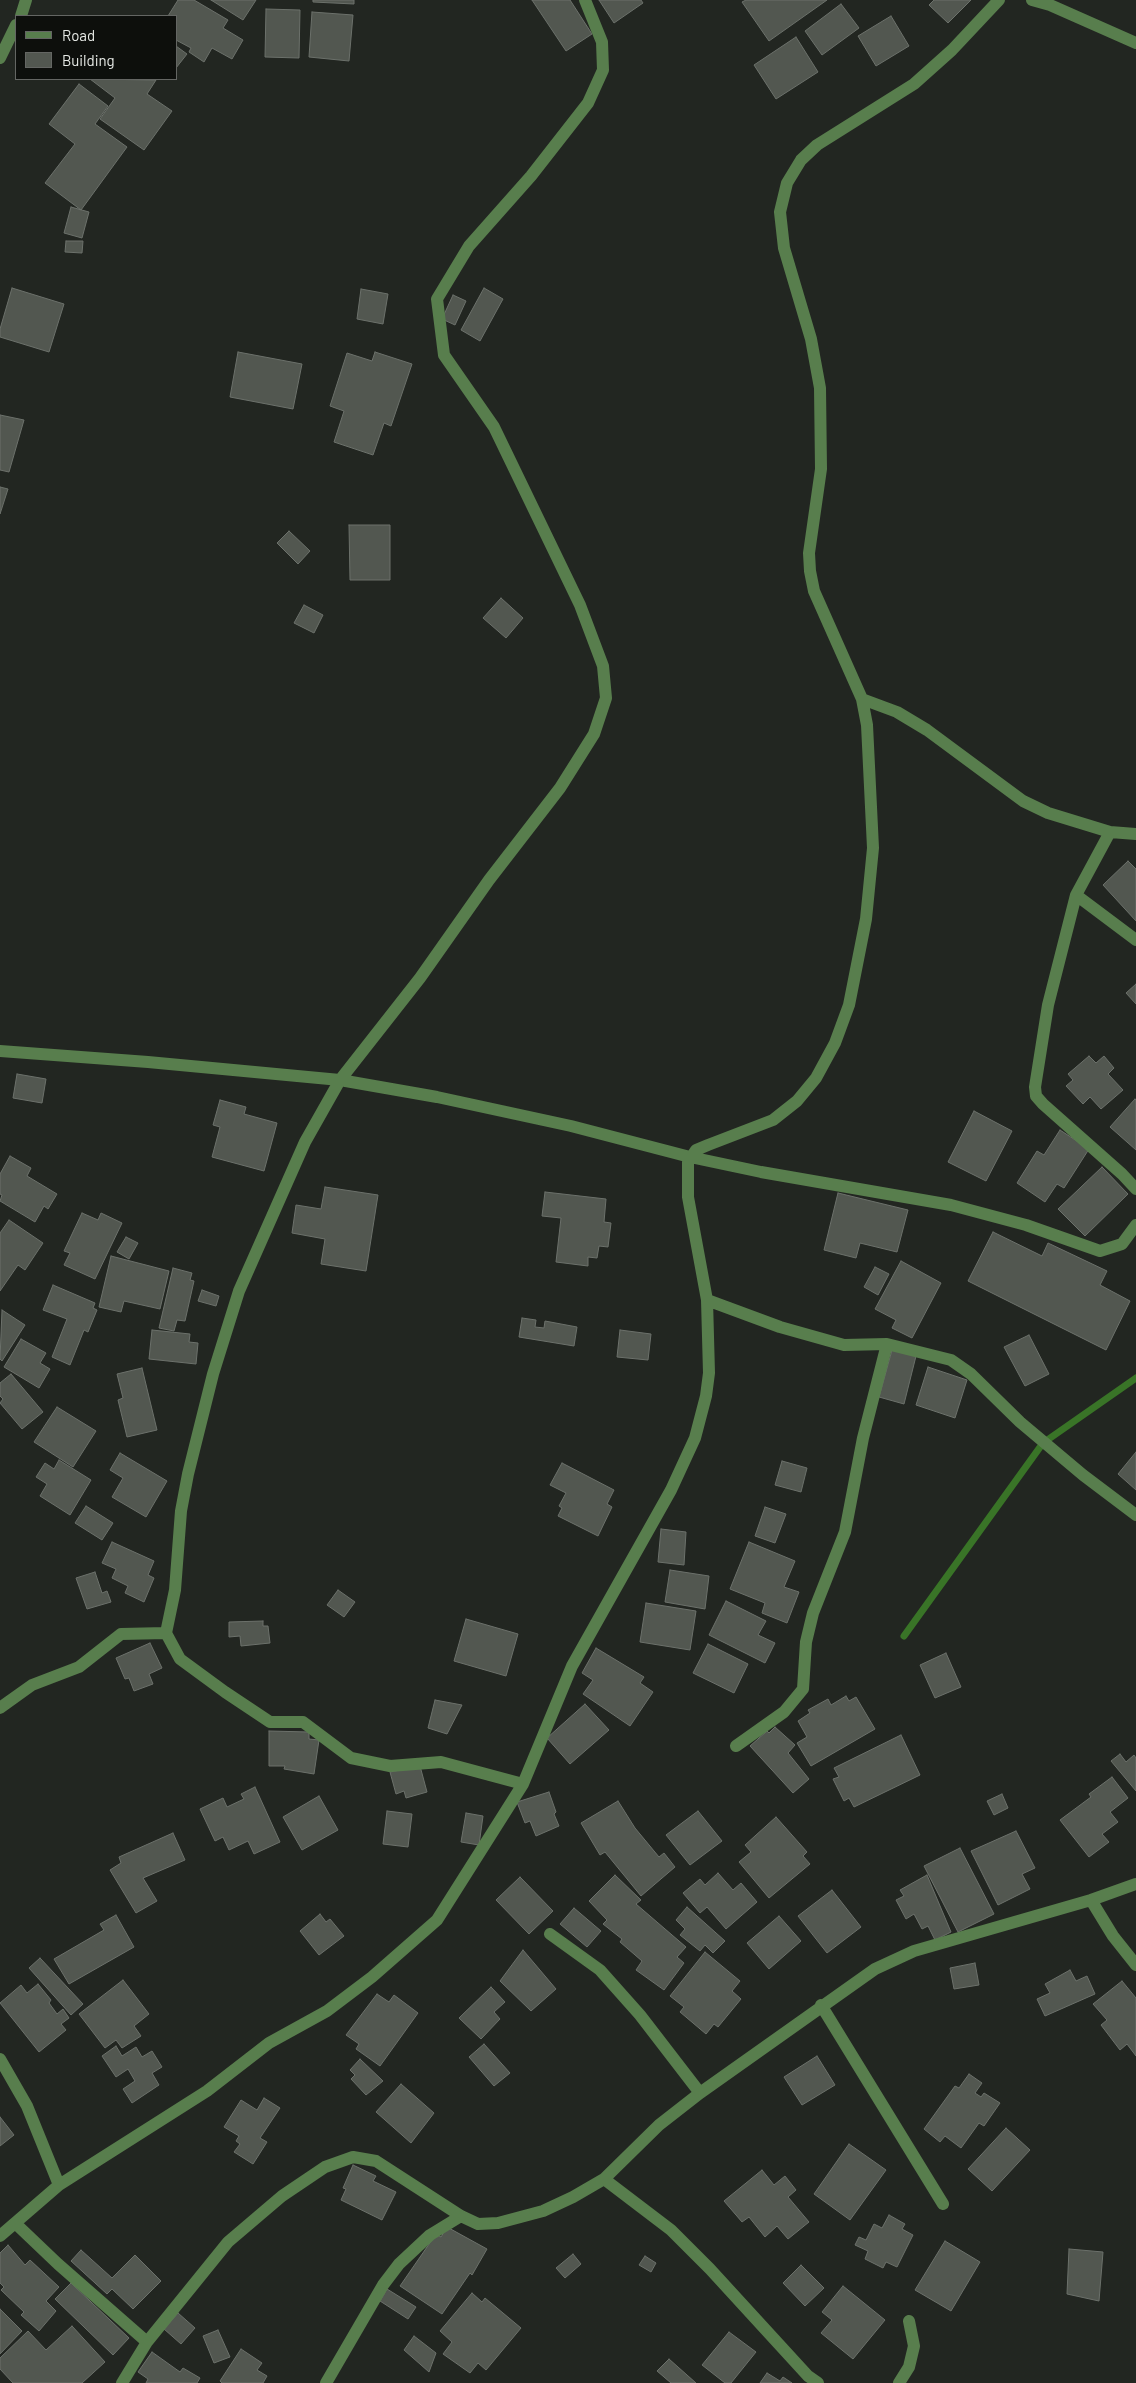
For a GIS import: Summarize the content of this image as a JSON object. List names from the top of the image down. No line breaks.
{"legend":["Road","Building"]}
